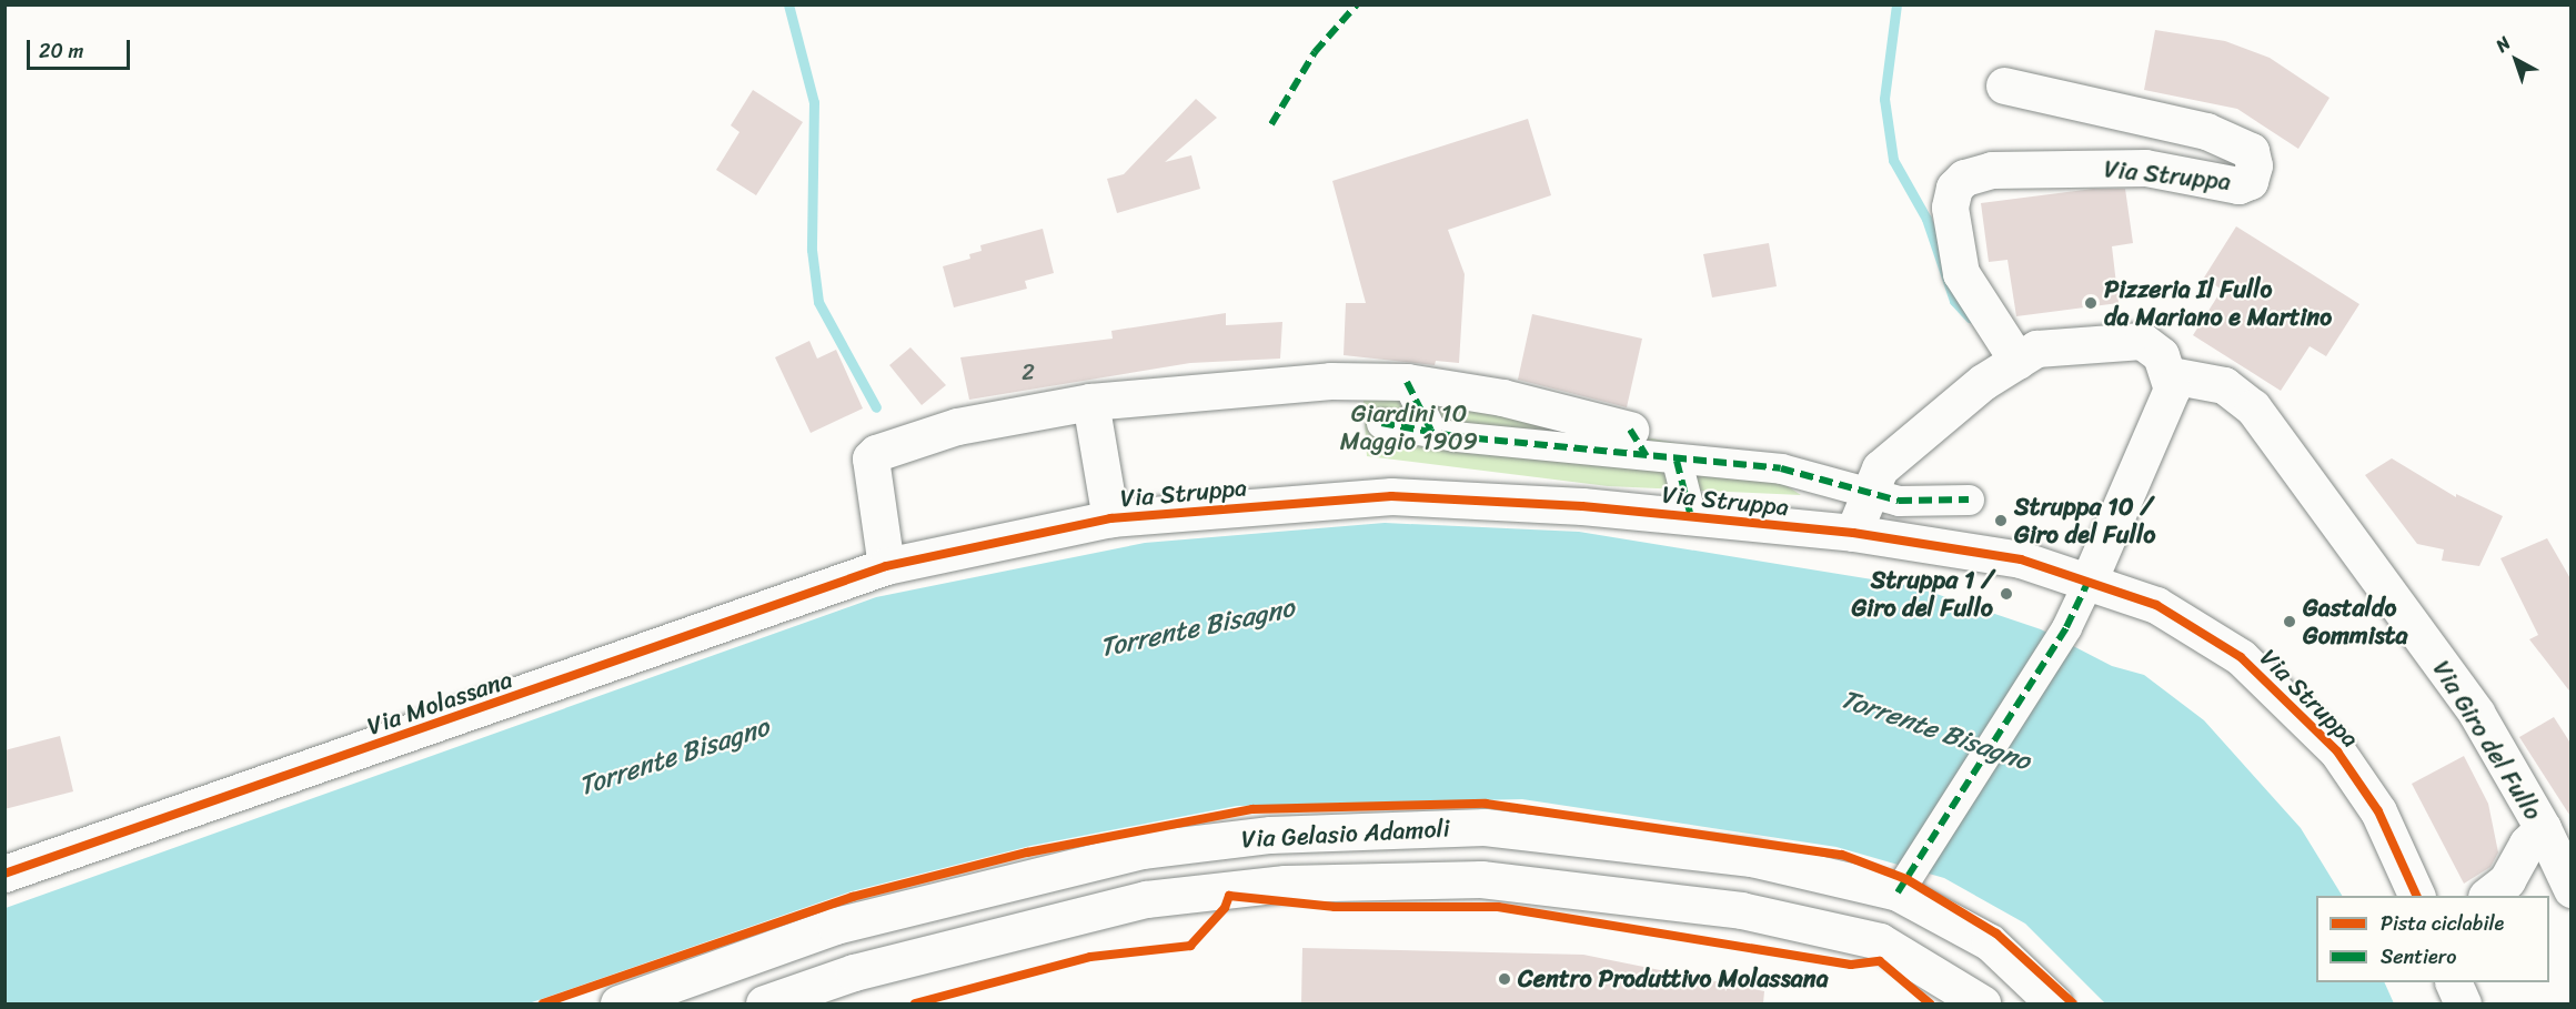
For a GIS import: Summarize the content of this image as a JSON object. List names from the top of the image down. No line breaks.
{"streets":{"main road":["Via Struppa","Via Molassana","Via Giro del Fullo","Via Gelasio Adamoli"]},"crossings":[["Via Struppa","Via Molassana"]],"water":["Torrente Bisagno"],"parks":["Giardini 10 Maggio 1909"],"places":["Pizzeria Il Fullo da Mariano e Martino","Struppa 10 / Giro del Fullo","Struppa 1 / Giro del Fullo","Gastaldo Gommista","Centro Produttivo Molassana"],"house_numbers":["2"],"legend":["Pista ciclabile","Sentiero"],"scale_bar":"20 m","north":"top left"}
